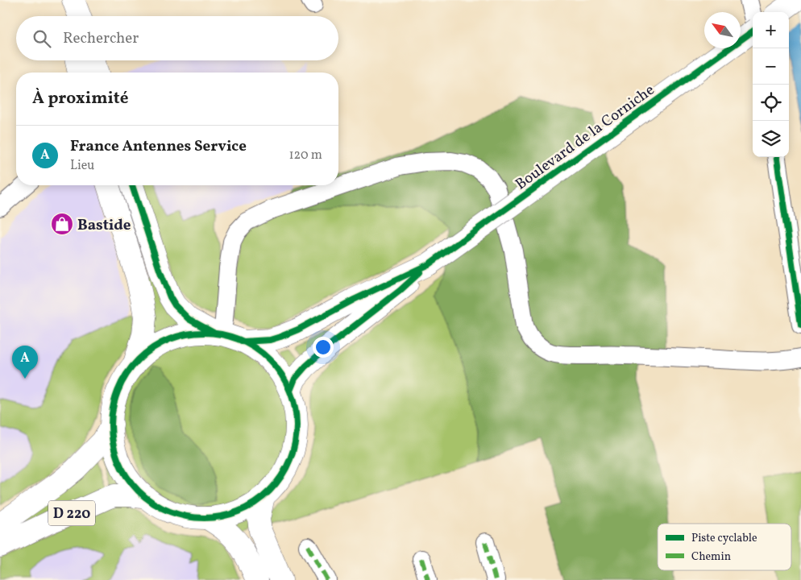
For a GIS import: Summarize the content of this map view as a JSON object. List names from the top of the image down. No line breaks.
{"streets":{"main road":["Boulevard de la Corniche","D 220"]},"places":{"shop":["Bastide"]},"legend":["Piste cyclable","Chemin"],"north":"top left","page":{"map_buttons":["+","−"],"search":"Rechercher","heading":"À proximité","list":[{"mark":"A","name":"France Antennes Service","note":"Lieu","value":"120 m"}],"pins":"A"}}
